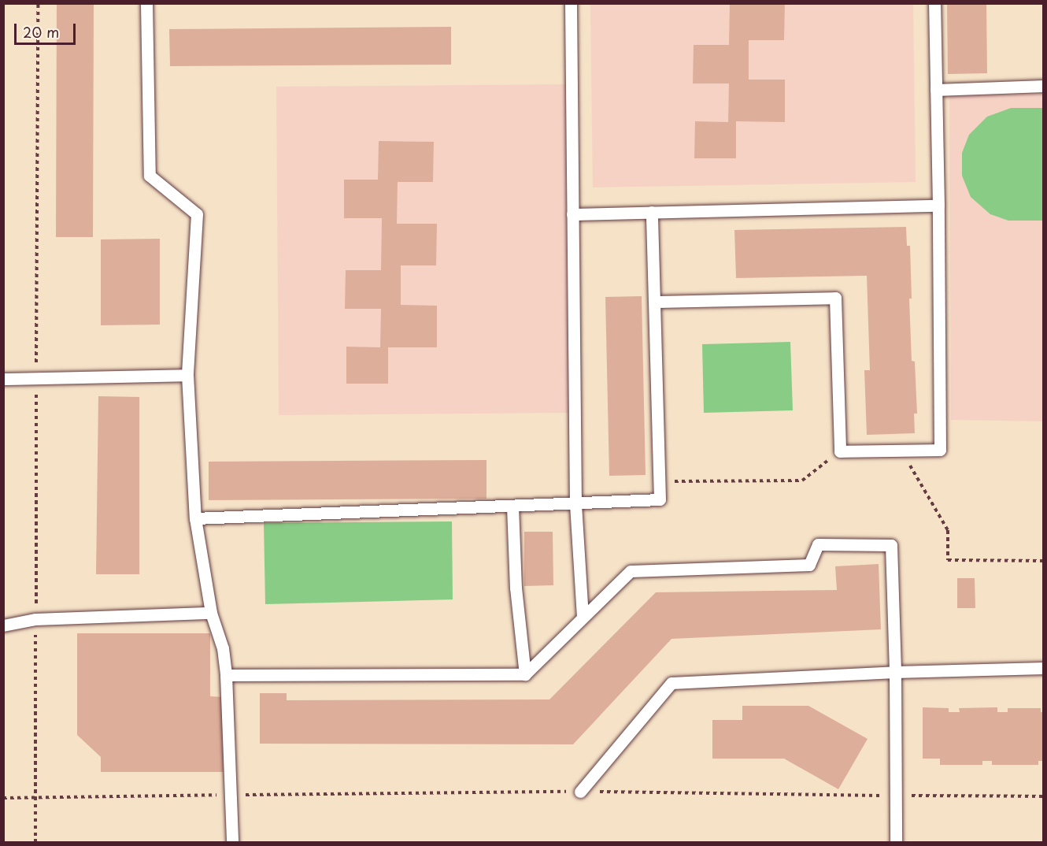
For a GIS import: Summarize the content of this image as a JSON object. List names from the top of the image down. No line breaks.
{"scale_bar":"20 m"}
